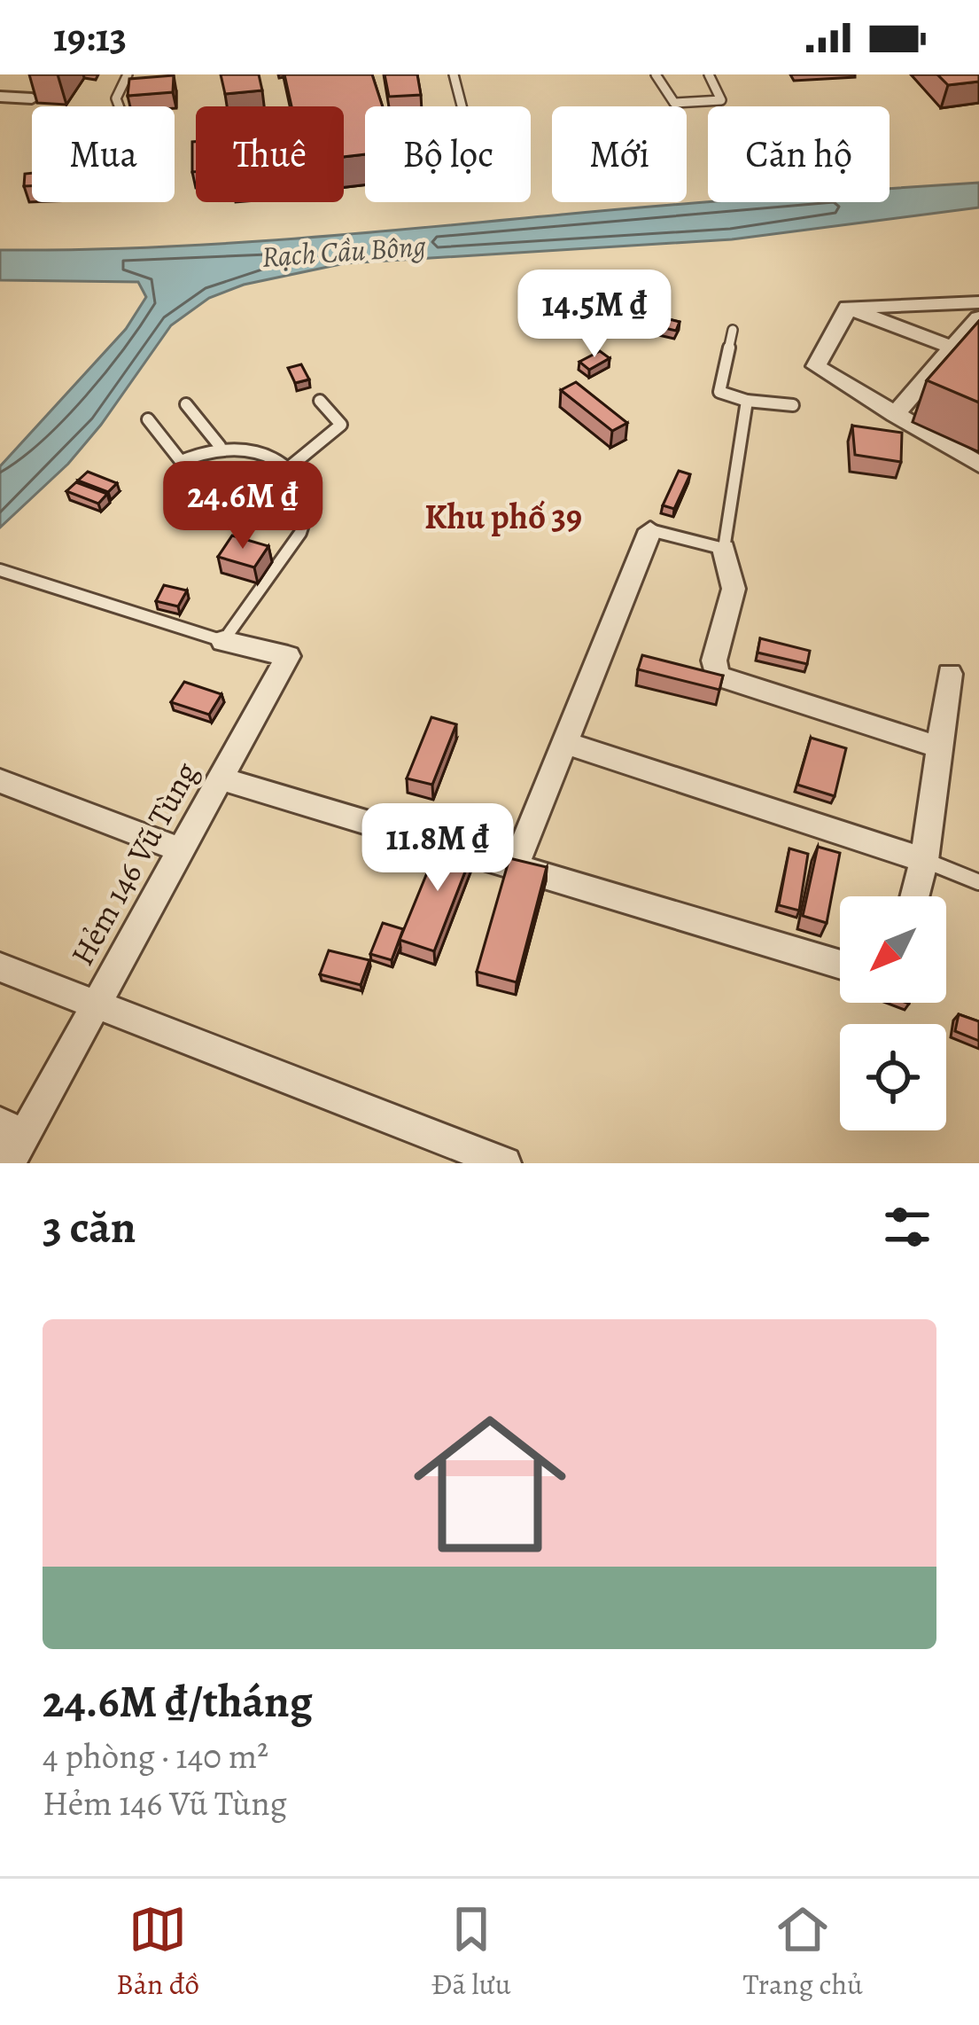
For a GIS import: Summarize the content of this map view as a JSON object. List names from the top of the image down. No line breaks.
{"streets":{"street":["Hẻm 146 Vũ Tùng"]},"districts":["Khu phố 39"],"water":["Rạch Cầu Bông"],"north":"bottom left","page":{"status":"19:13","chip":["Mua","Thuê","Bộ lọc","Mới","Căn hộ"],"price":["14.5M ₫","24.6M ₫","11.8M ₫"],"heading":"3 căn","list":[{"name":"24.6M ₫/tháng","note":"4 phòng · 140 m² · Hẻm 146 Vũ Tùng"}],"tabs":["Bản đồ","Đã lưu","Trang chủ"]}}
